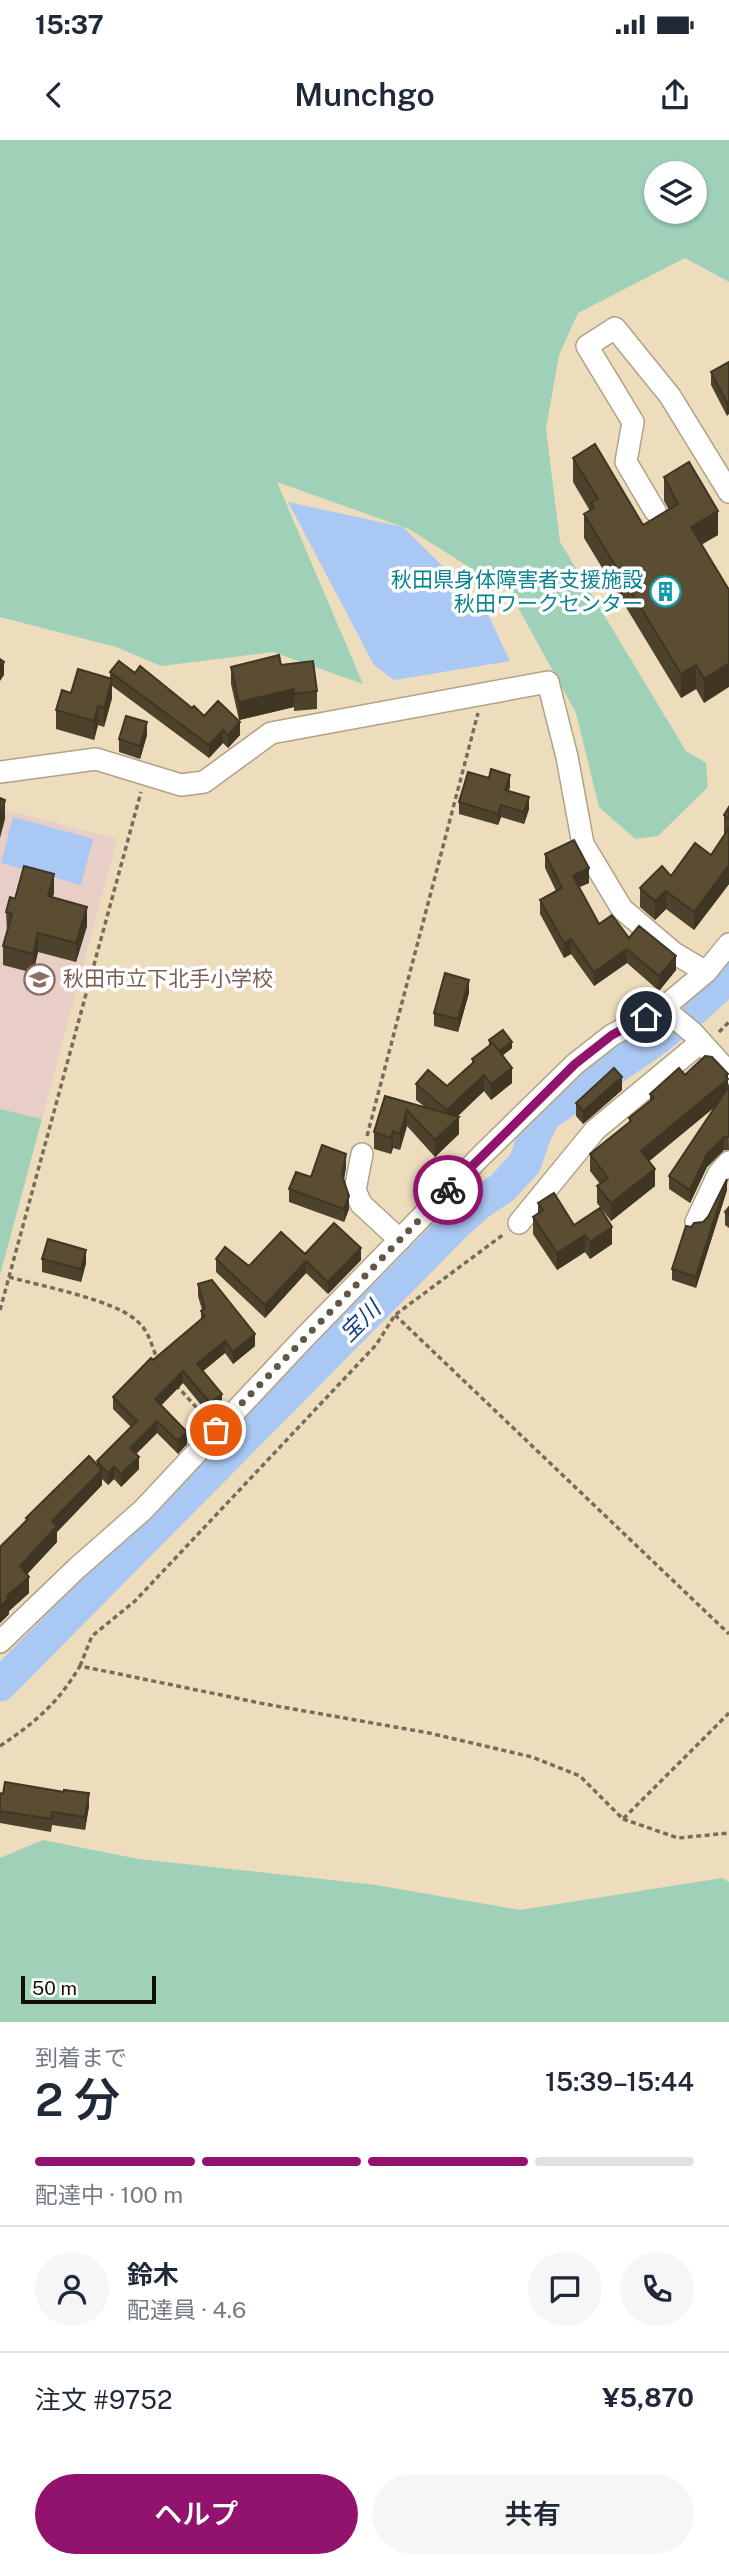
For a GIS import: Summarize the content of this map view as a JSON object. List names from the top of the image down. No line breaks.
{"water":["宝川"],"places":{"building":["秋田県身体障害者支援施設 秋田ワークセンター"],"school or university":["秋田市立下北手小学校"]},"scale_bar":"50 m","page":{"status":"15:37","header":"Munchgo","scale":"50 m","heading":["2 分","到着まで","15:39–15:44"],"panel":["鈴木","配達員 · 4.6","注文 #9752","¥5,870"],"bar":"配達中 · 100 m","buttons":["ヘルプ","共有"]}}
